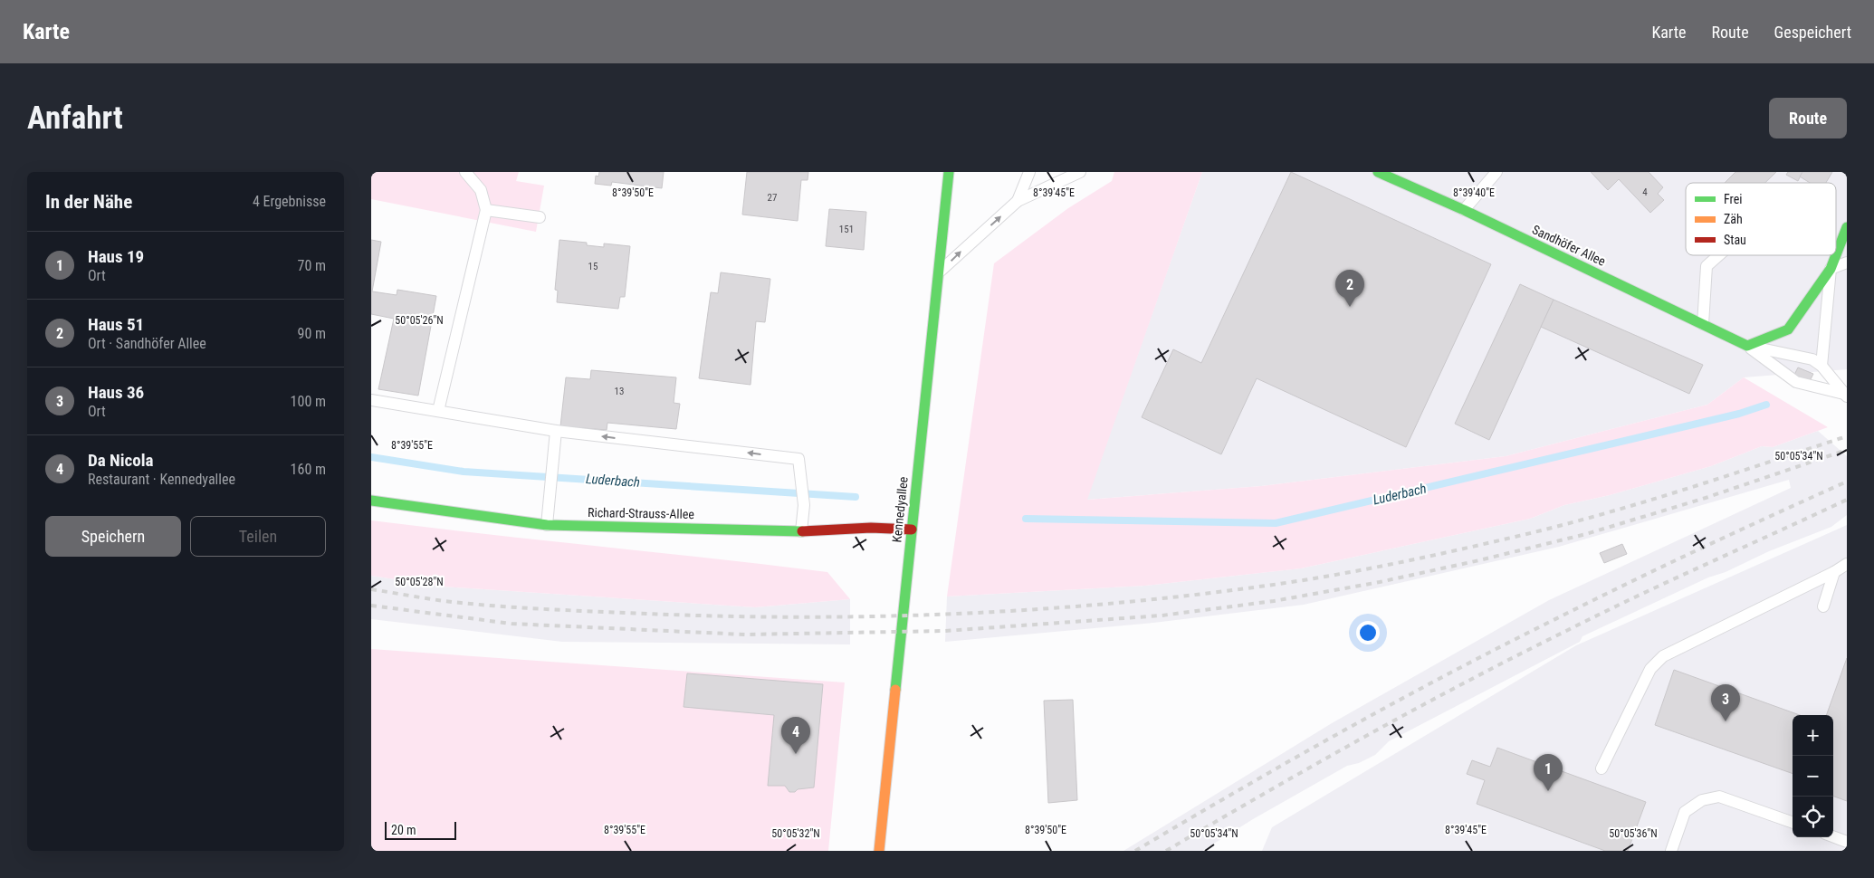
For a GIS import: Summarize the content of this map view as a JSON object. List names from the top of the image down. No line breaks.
{"streets":{"street":["Sandhöfer Allee","Kennedyallee","Richard-Strauss-Allee"]},"crossings":[["Kennedyallee","Richard-Strauss-Allee"]],"water":["Luderbach"],"house_numbers":["4","27","151","15","13"],"legend":["Frei","Zäh","Stau"],"scale_bar":"20 m","page":{"header":"Karte","nav":["Karte","Route","Gespeichert"],"buttons":["Route",["Speichern","Teilen"]],"title":"Anfahrt","heading":["In der Nähe","4 Ergebnisse"],"list":[{"mark":"1","name":"Haus 19","note":"Ort","value":"70 m"},{"mark":"2","name":"Haus 51","note":"Ort · Sandhöfer Allee","value":"90 m"},{"mark":"3","name":"Haus 36","note":"Ort","value":"100 m"},{"mark":"4","name":"Da Nicola","note":"Restaurant · Kennedyallee","value":"160 m"}],"pins":["2","3","4","1"],"map_buttons":["+","−"],"scale":"20 m"},"coordinates":["8°39'50\"E","8°39'45\"E","8°39'40\"E","50°05'26\"N","8°39'55\"E","50°05'34\"N","50°05'28\"N","50°05'32\"N","50°05'36\"N"]}
